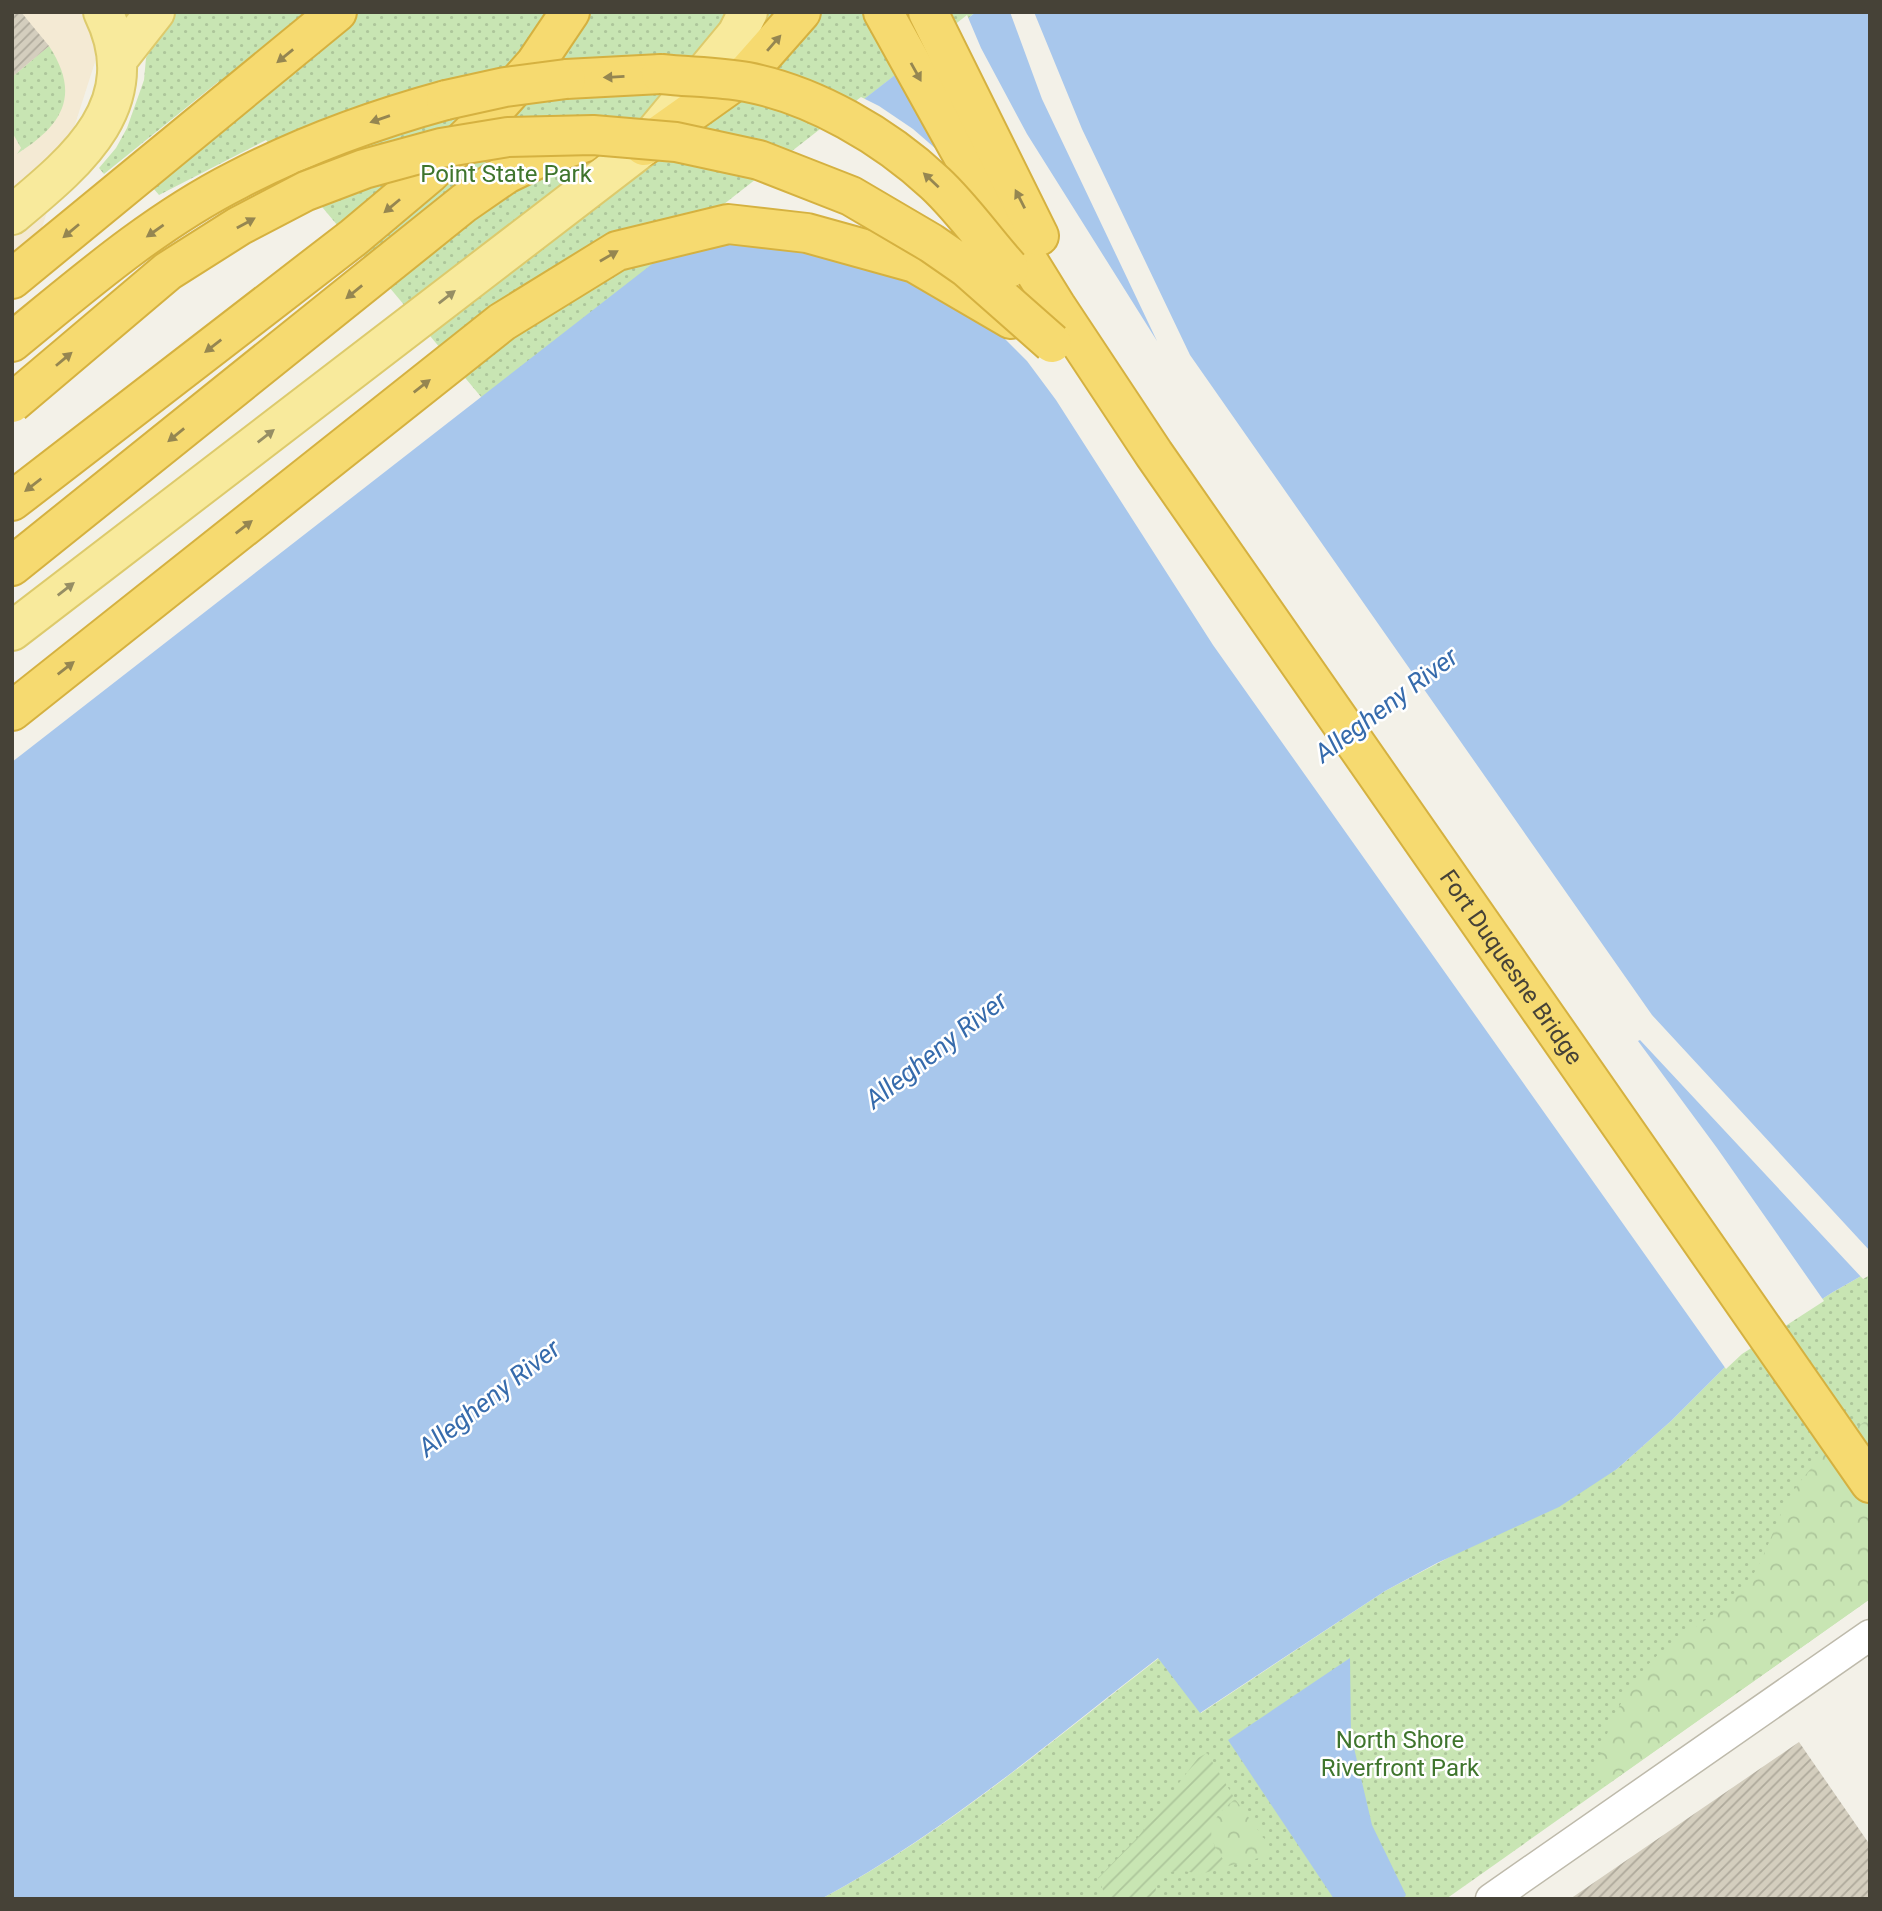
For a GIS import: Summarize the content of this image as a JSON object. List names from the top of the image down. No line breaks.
{"streets":{"highway":["Fort Duquesne Bridge"]},"water":["Allegheny River"],"parks":["Point State Park","North Shore Riverfront Park"]}
